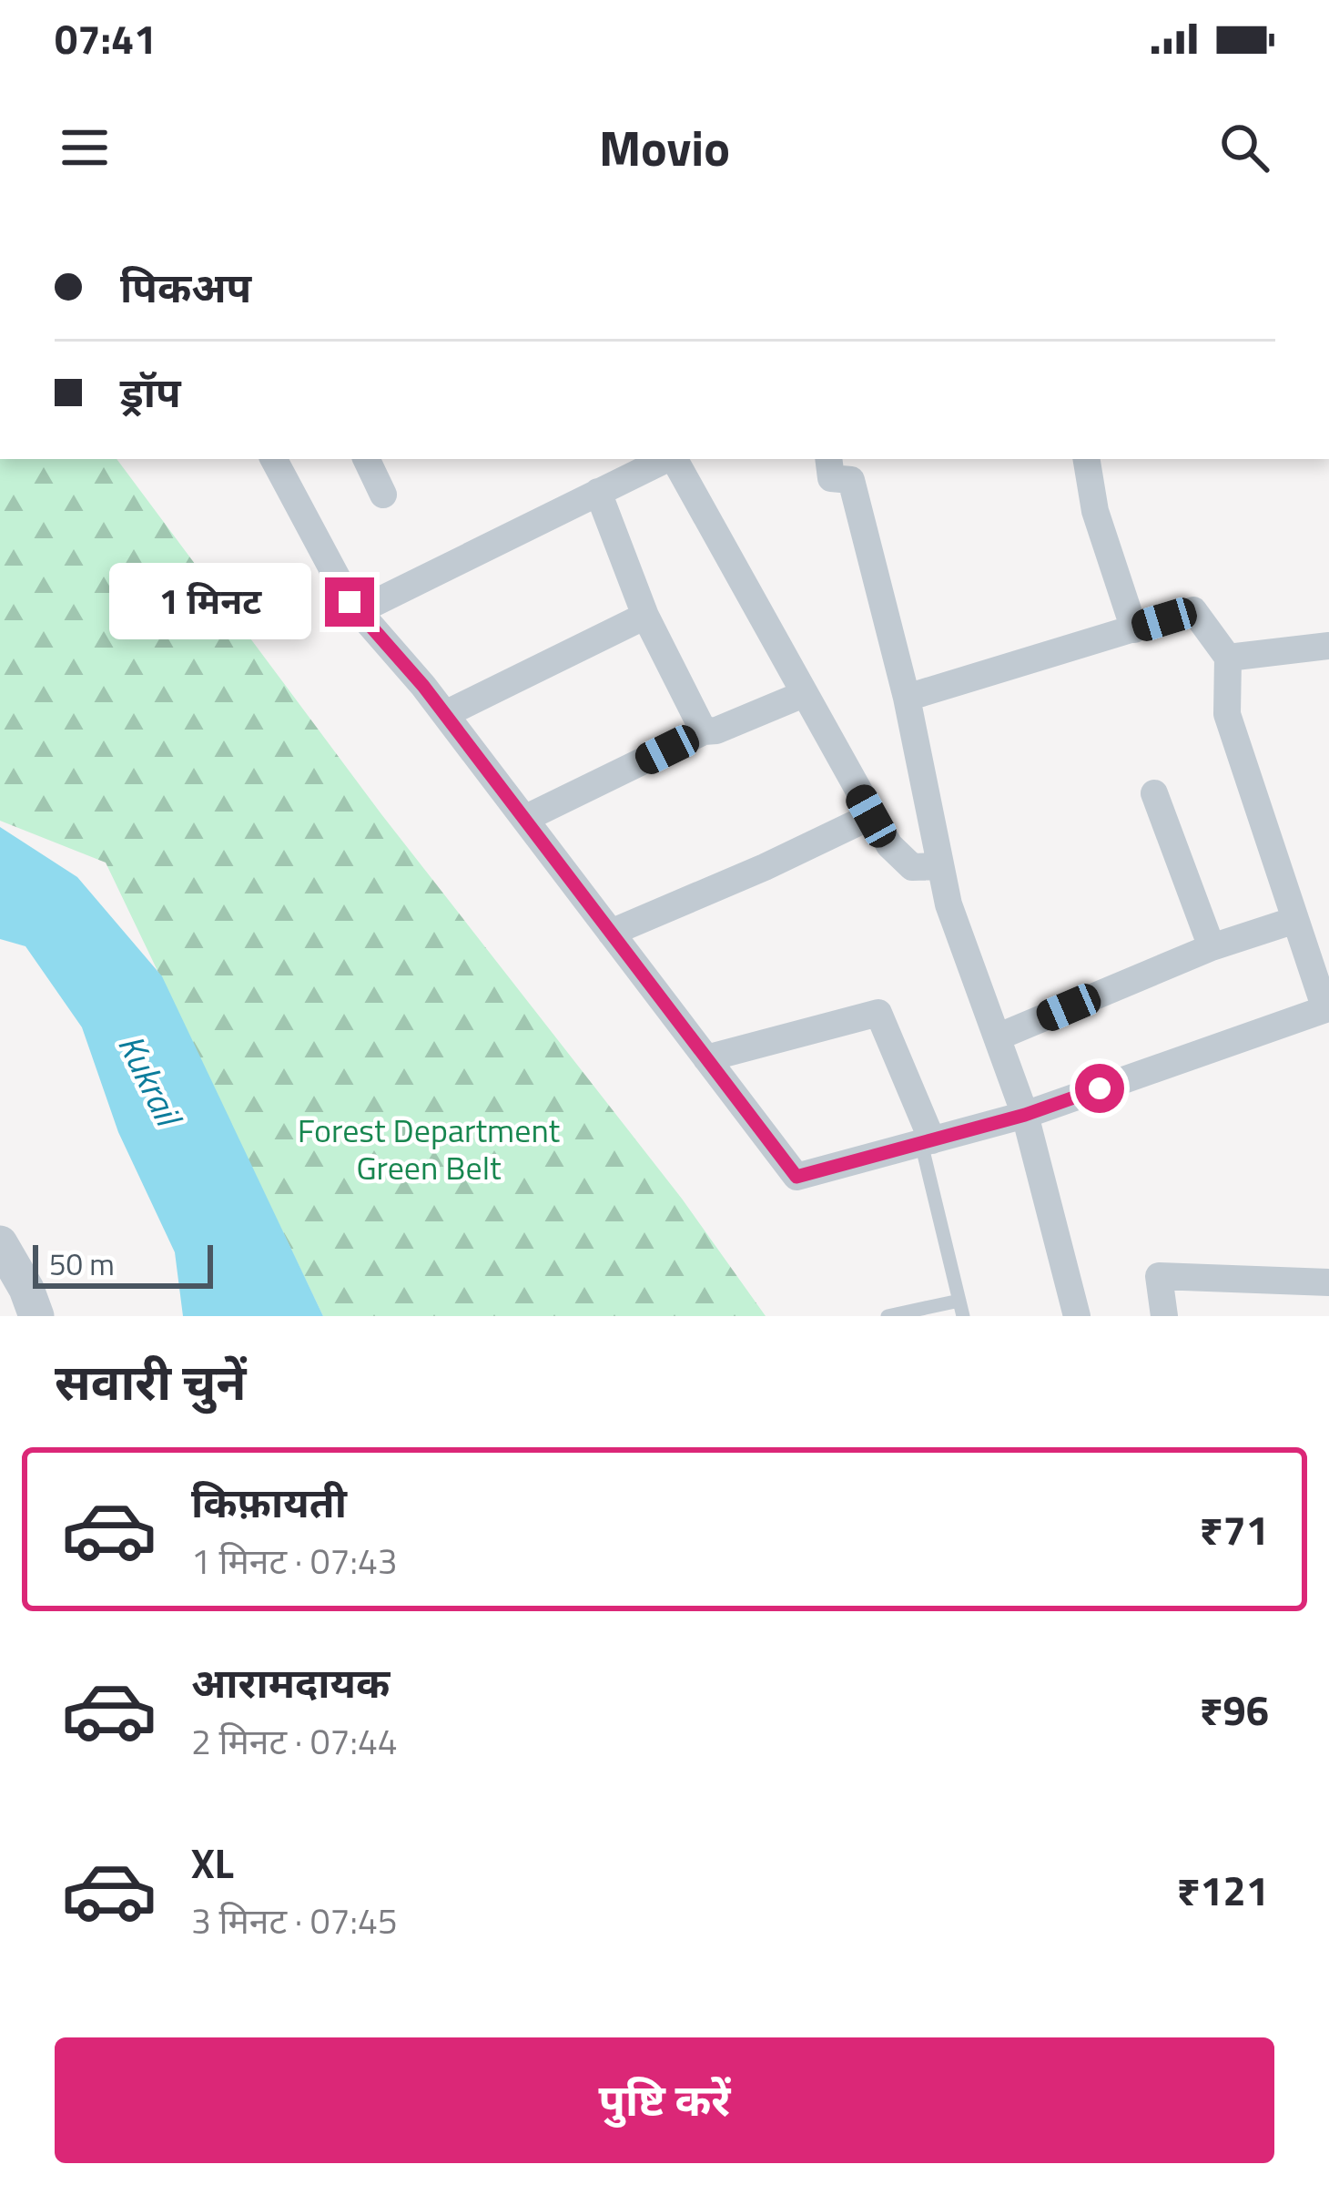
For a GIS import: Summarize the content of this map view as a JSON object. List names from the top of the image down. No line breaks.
{"water":["Kukrail"],"parks":["Forest Department Green Belt"],"scale_bar":"50 m","page":{"status":"07:41","header":"Movio","banner":["पिकअप","ड्रॉप"],"bubble":"1 मिनट","scale":"50 m","heading":"सवारी चुनें","list":[{"name":"किफ़ायती","note":"1 मिनट · 07:43","value":"₹71"},{"name":"आरामदायक","note":"2 मिनट · 07:44","value":"₹96"},{"name":"XL","note":"3 मिनट · 07:45","value":"₹121"}],"buttons":"पुष्टि करें"}}
